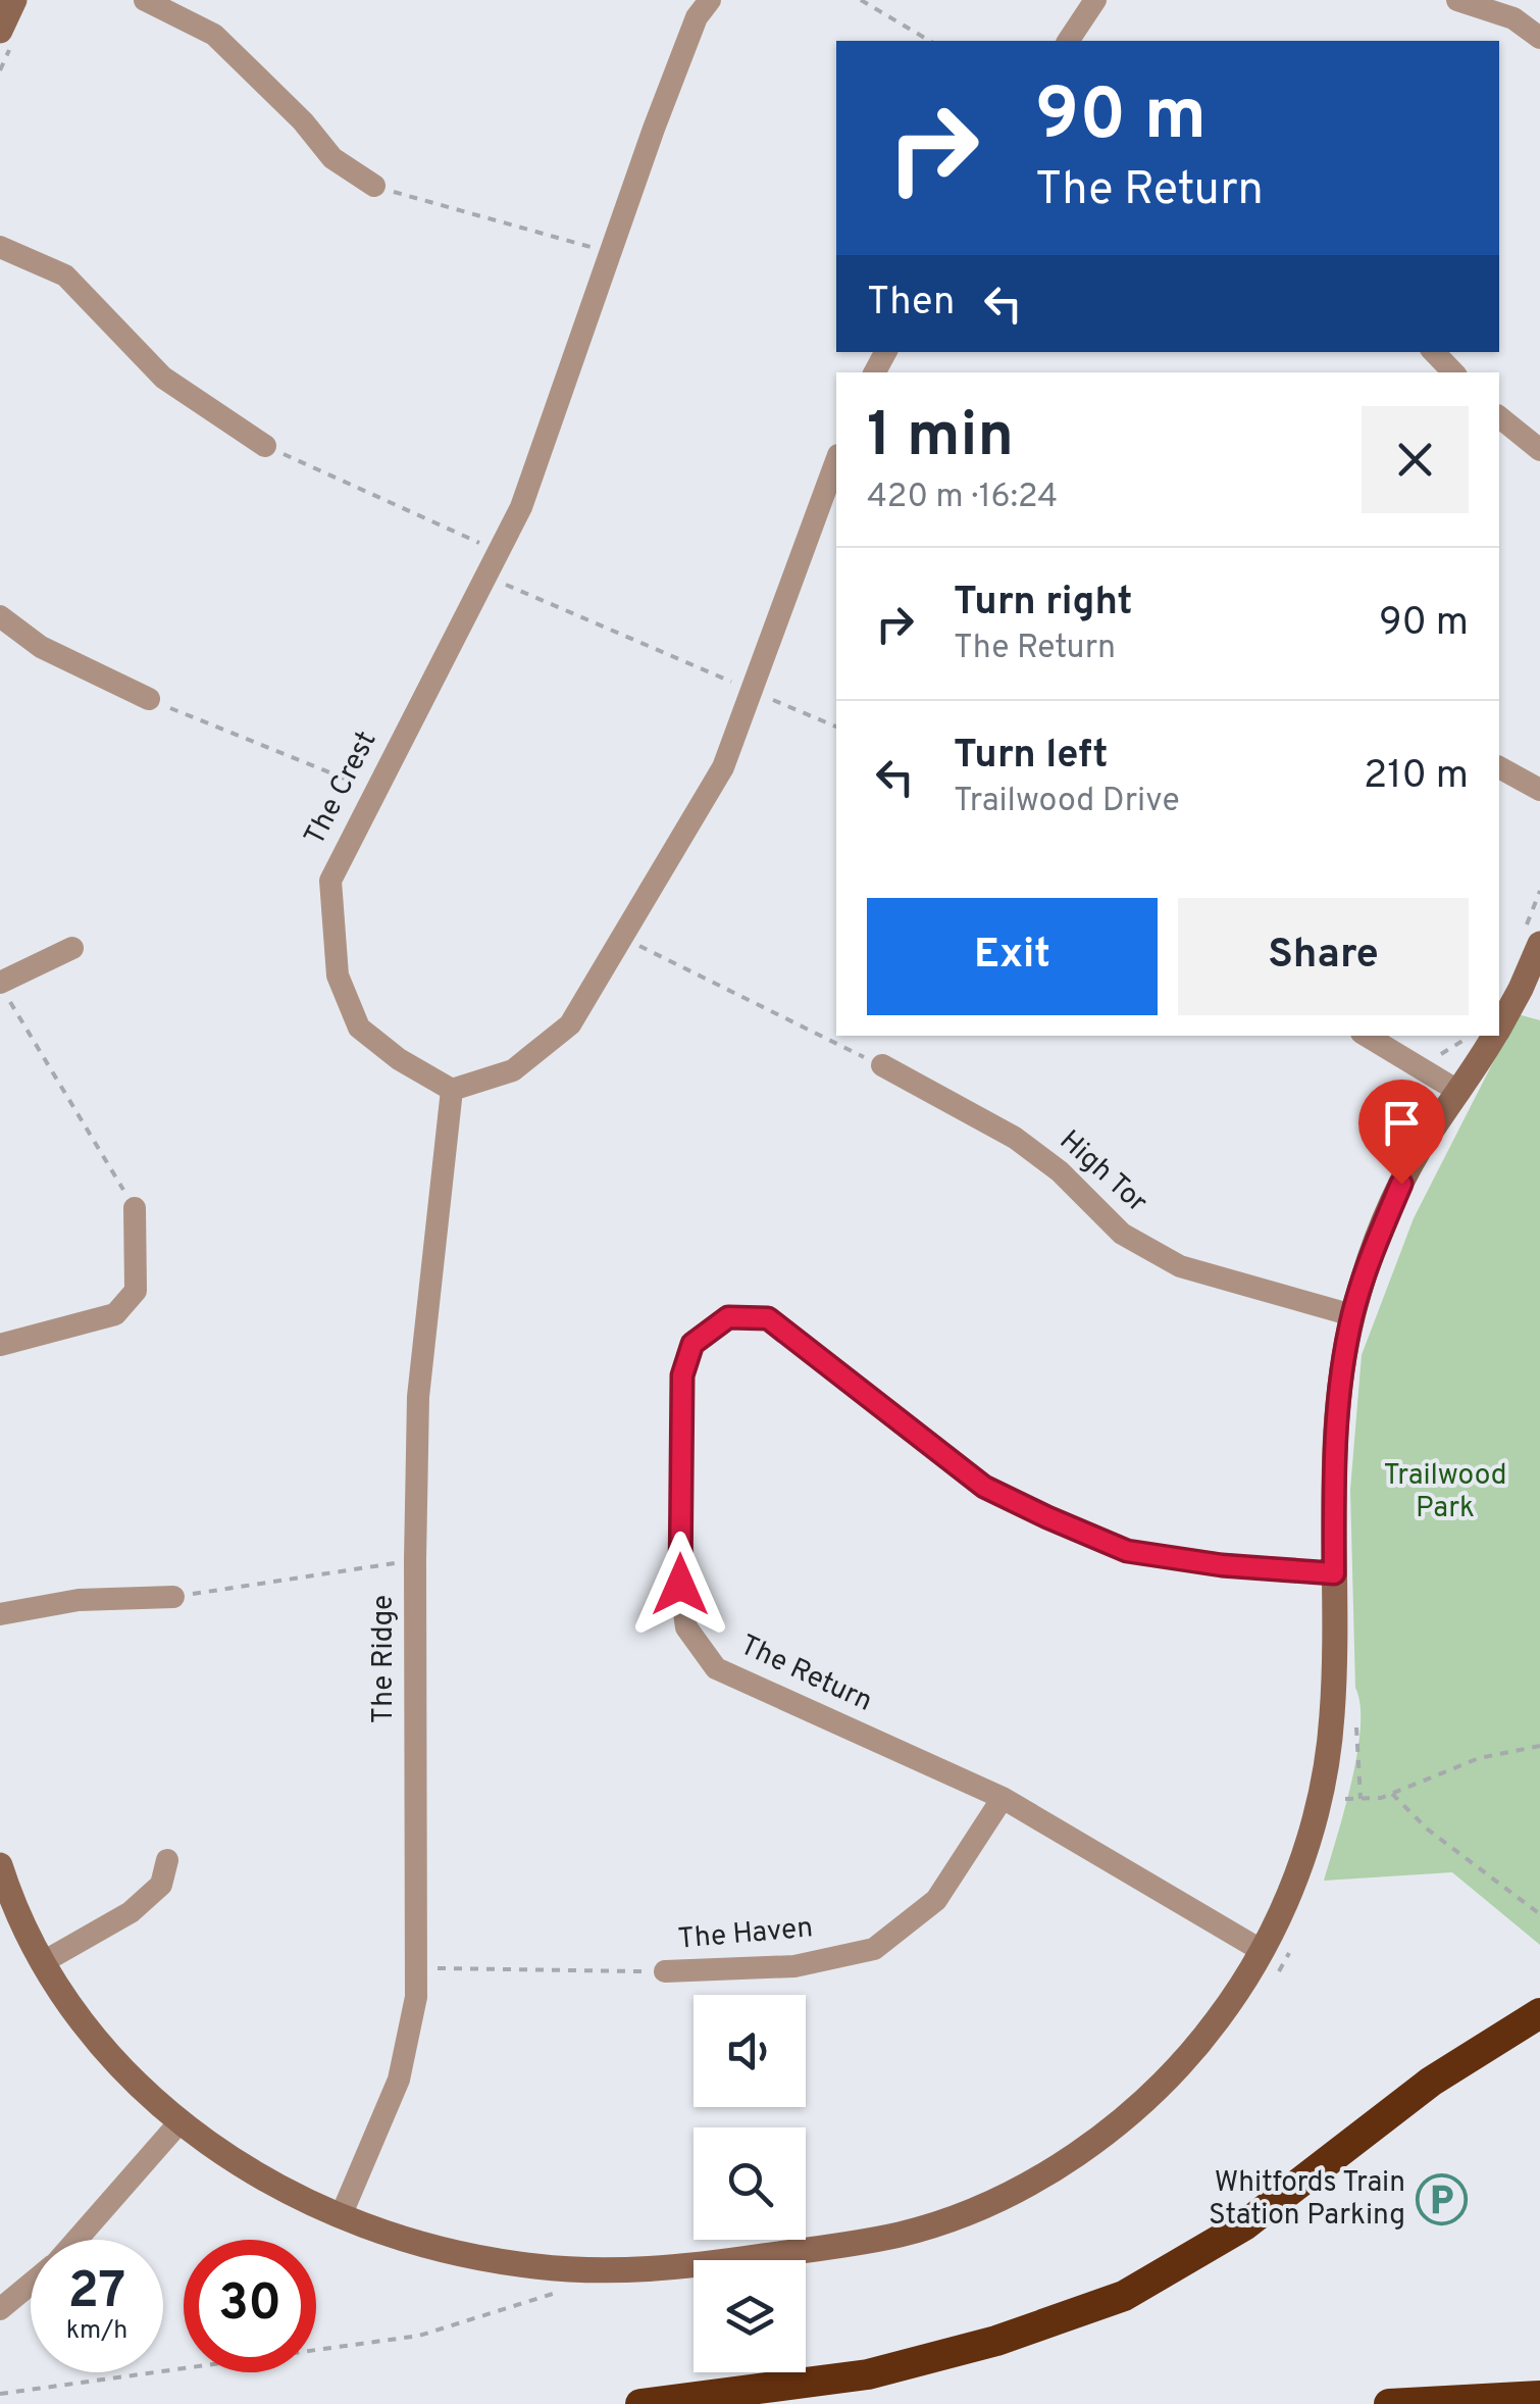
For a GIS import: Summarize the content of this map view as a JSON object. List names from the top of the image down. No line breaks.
{"streets":{"street":["The Crest","High Tor","The Ridge","The Return","The Haven"]},"crossings":[["The Crest","The Ridge"],["The Return","The Haven"]],"parks":["Trailwood Park"],"places":{"parking":["Whitfords Train Station Parking"]},"page":{"turn":["90 m","The Return"],"then":"Then","heading":["1 min","420 m · 16:24"],"list":[{"name":"Turn right","note":"The Return","value":"90 m"},{"name":"Turn left","note":"Trailwood Drive","value":"210 m"}],"buttons":["Exit","Share"],"speed":"27 km/h","limit":"30"}}
